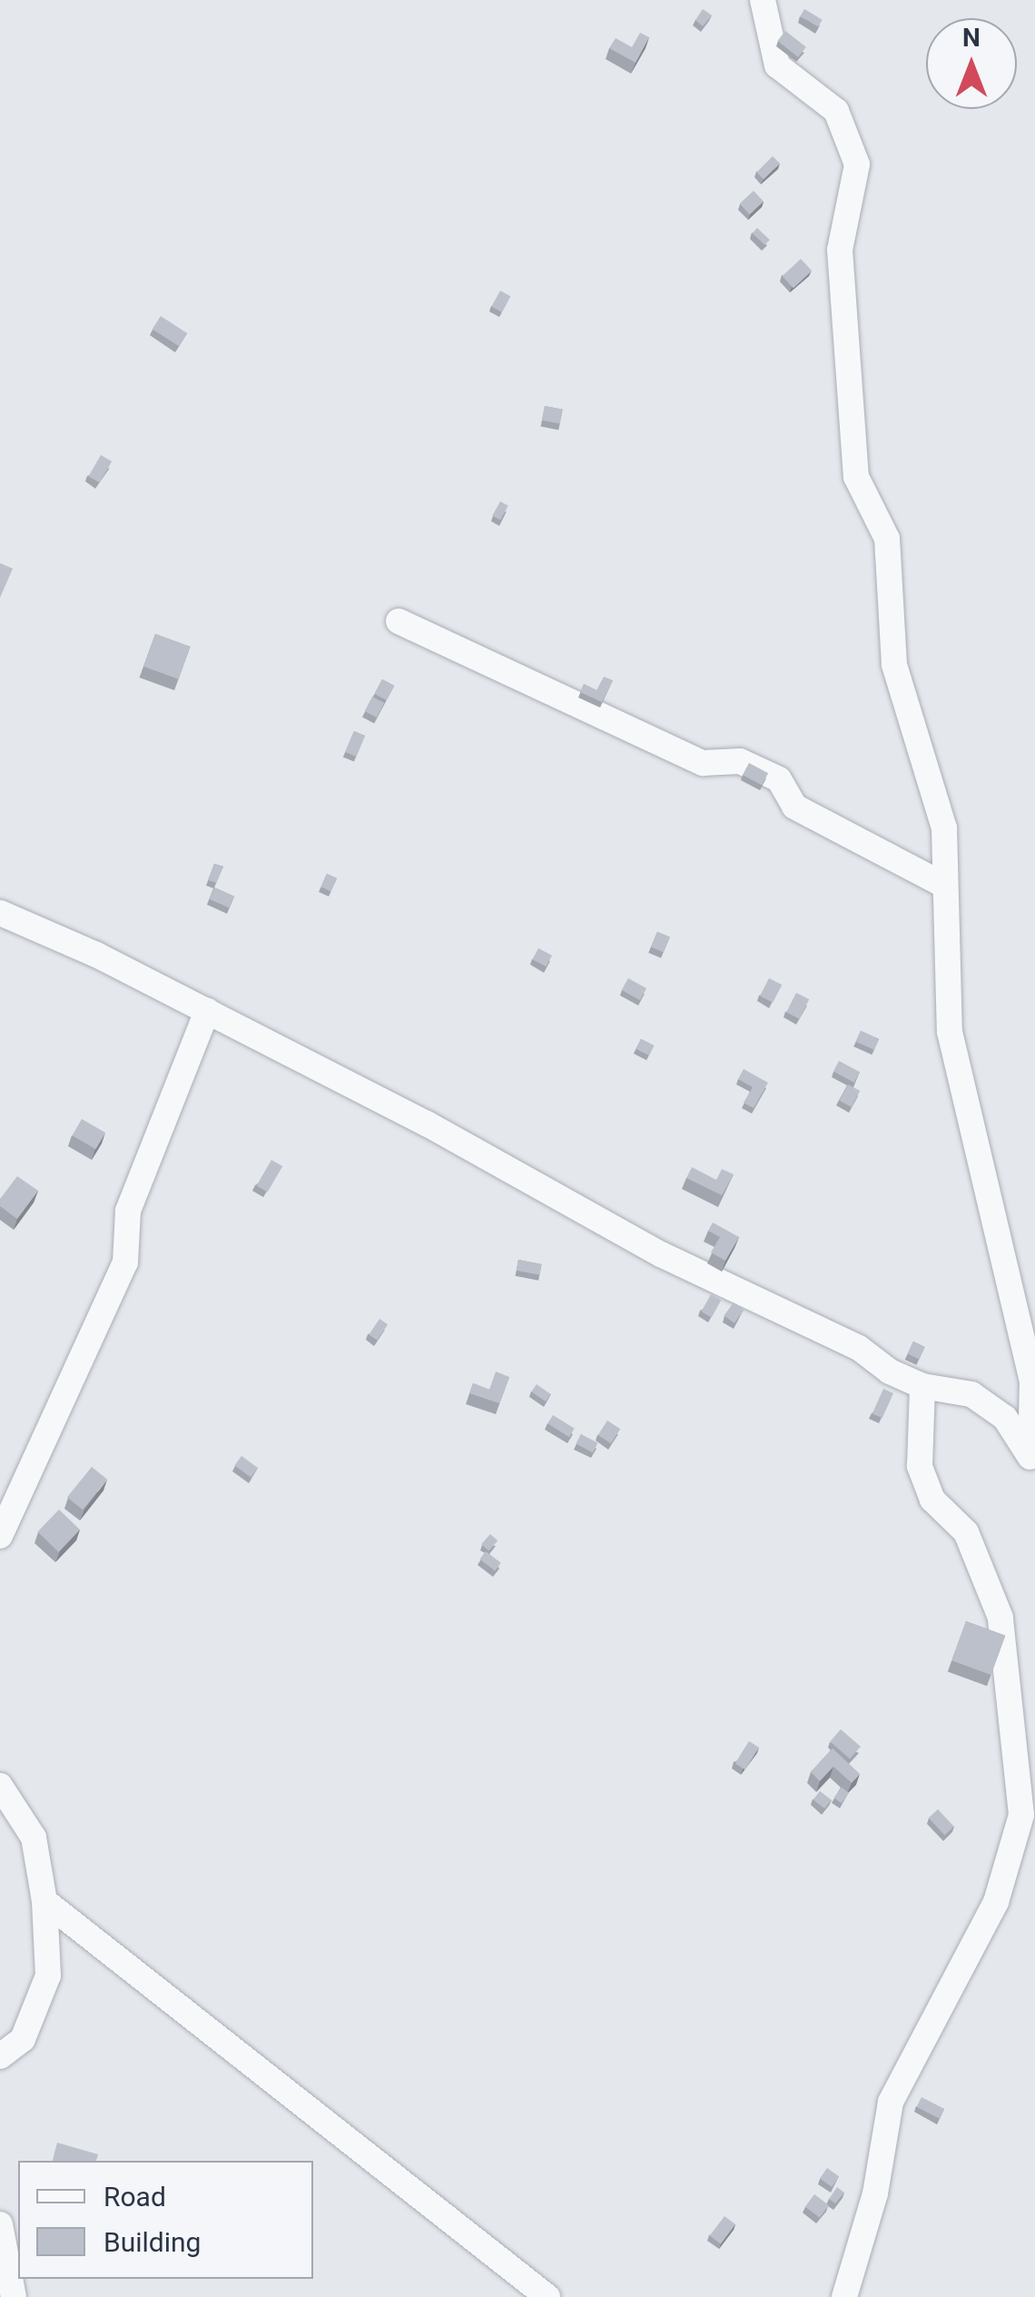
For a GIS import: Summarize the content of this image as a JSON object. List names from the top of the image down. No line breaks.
{"legend":["Road","Building"],"north":"top"}
